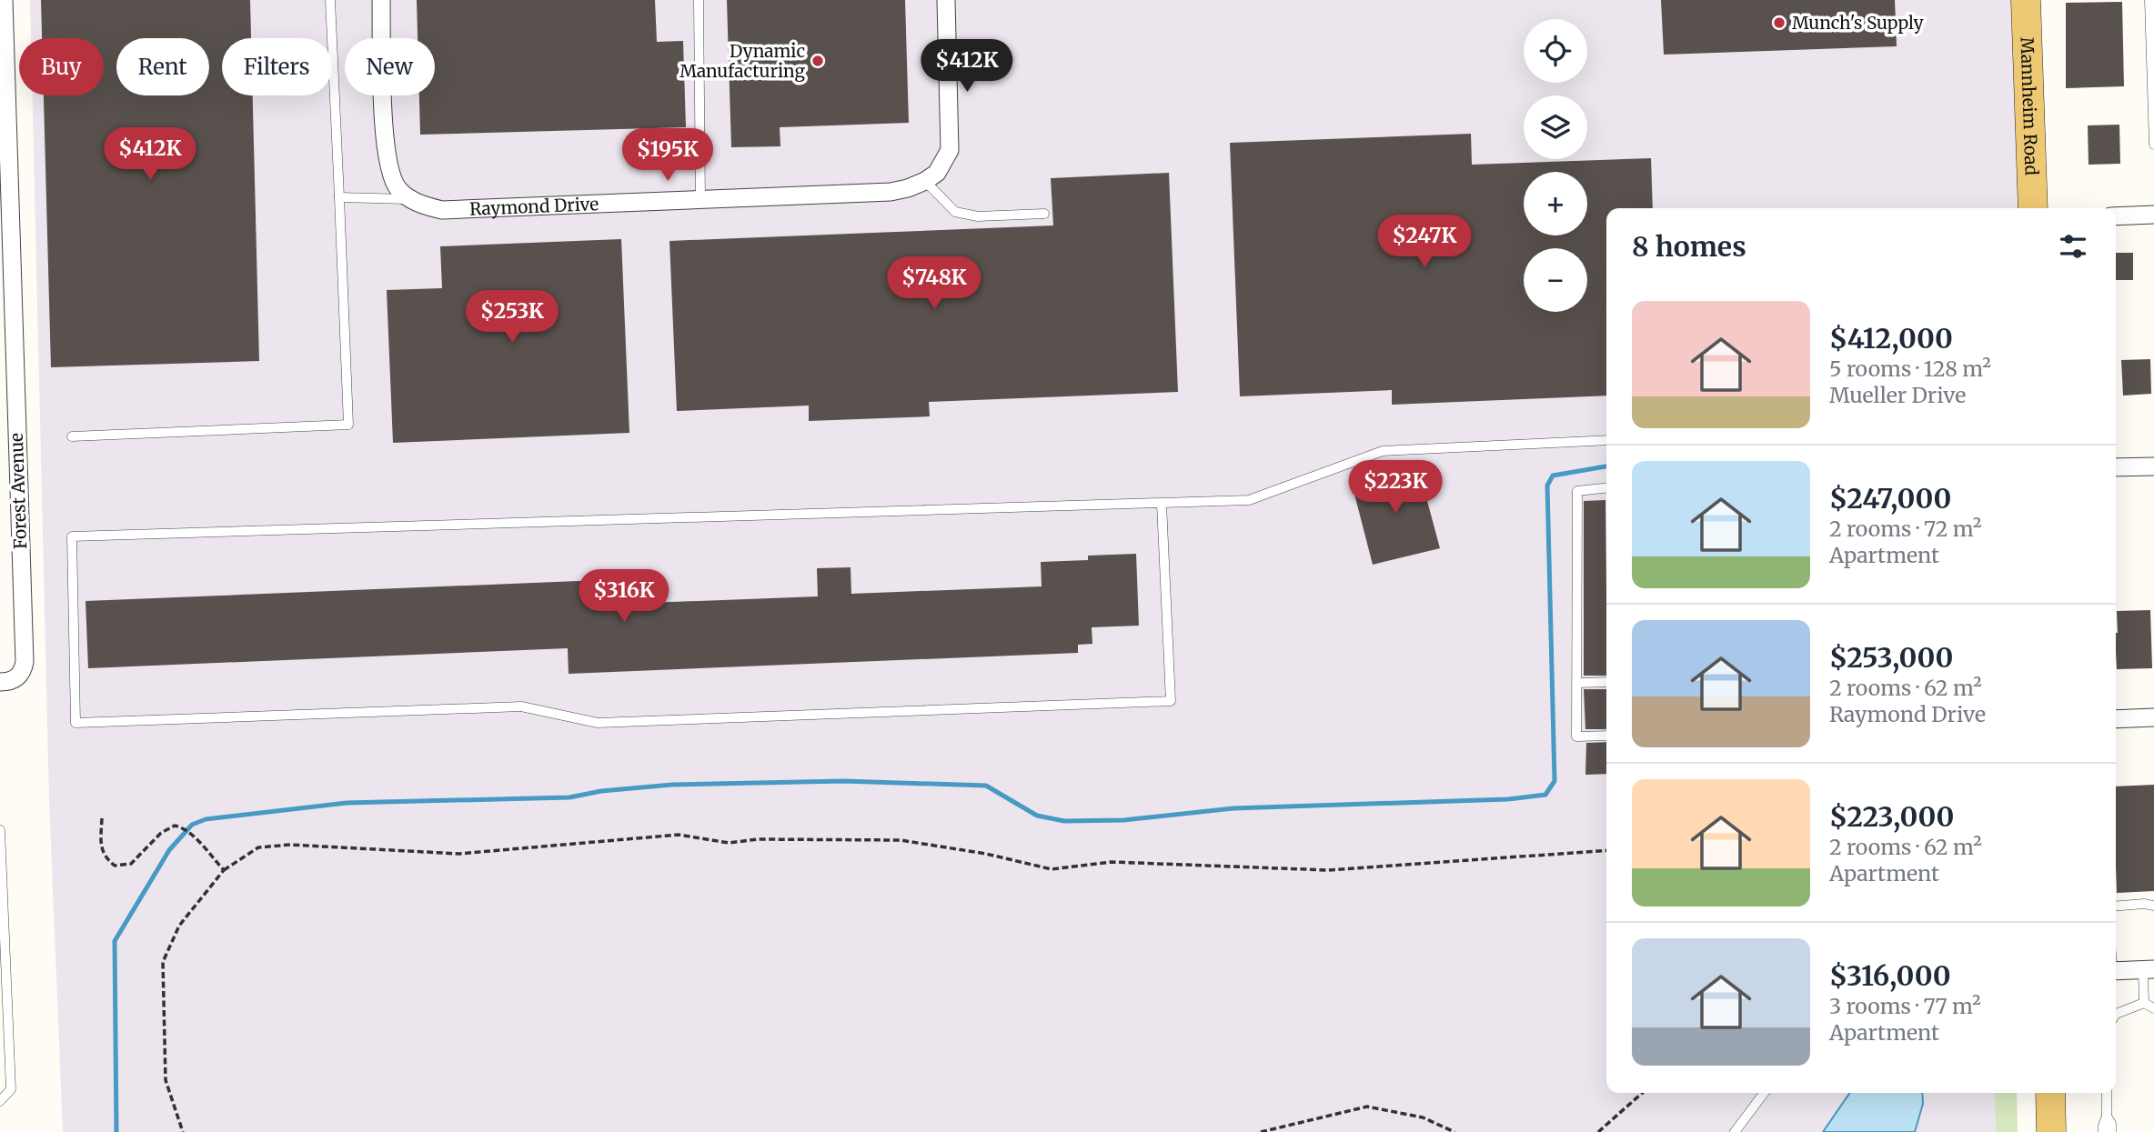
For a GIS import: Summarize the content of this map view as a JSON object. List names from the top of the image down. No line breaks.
{"streets":{"main road":["Mannheim Road"],"street":["Raymond Drive","Forest Avenue"]},"places":["Munch's Supply","Dynamic Manufacturing"],"page":{"map_buttons":["+","−"],"chip":["Buy","Rent","Filters","New"],"price":["$412K","$412K","$195K","$247K","$748K","$253K","$223K","$316K"],"heading":"8 homes","list":[{"name":"$412,000","note":"5 rooms · 128 m² · Mueller Drive"},{"name":"$247,000","note":"2 rooms · 72 m² · Apartment"},{"name":"$253,000","note":"2 rooms · 62 m² · Raymond Drive"},{"name":"$223,000","note":"2 rooms · 62 m² · Apartment"},{"name":"$316,000","note":"3 rooms · 77 m² · Apartment"}]}}
